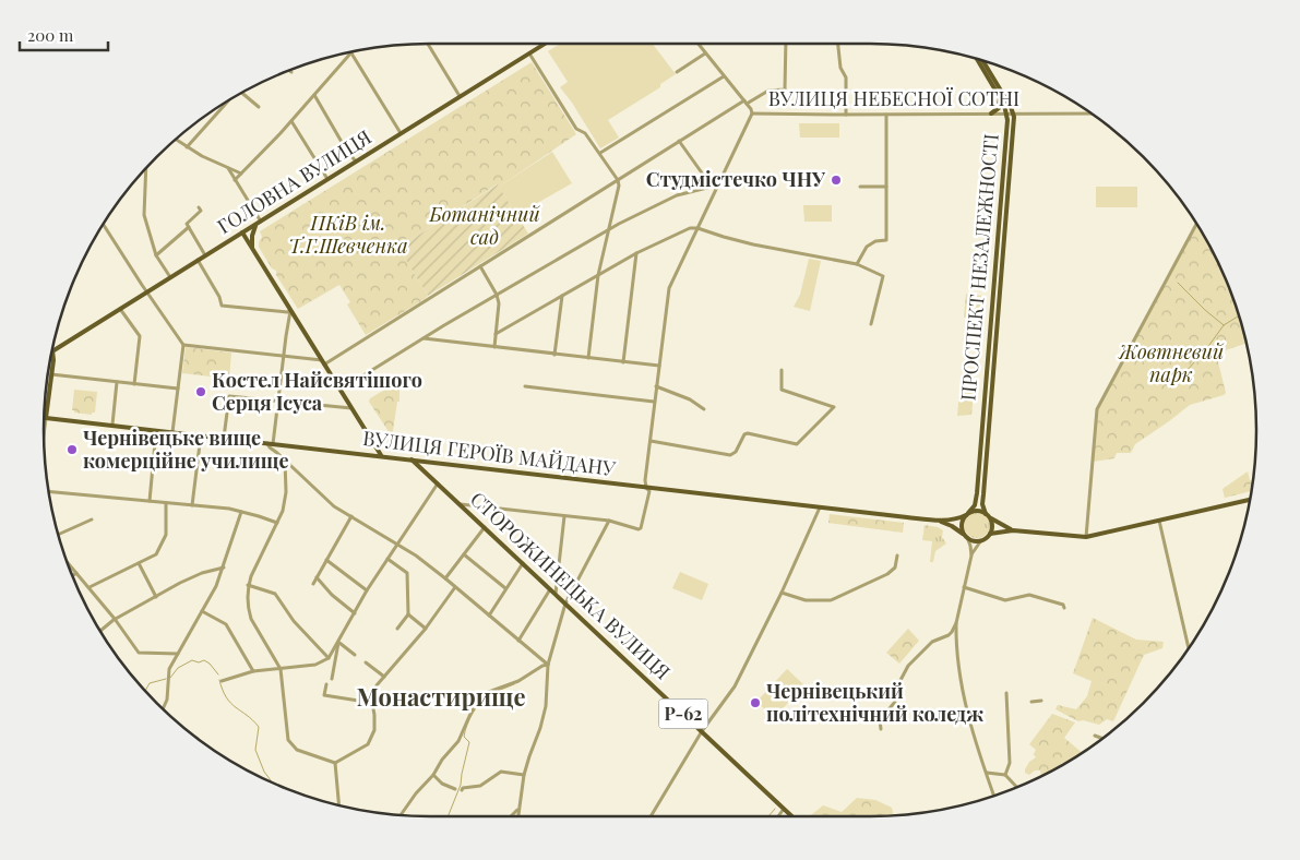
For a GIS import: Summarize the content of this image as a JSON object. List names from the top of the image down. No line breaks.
{"streets":{"main road":["ГОЛОВНА ВУЛИЦЯ","ПРОСПЕКТ НЕЗАЛЕЖНОСТІ","ВУЛИЦЯ ГЕРОЇВ МАЙДАНУ","СТОРОЖИНЕЦЬКА ВУЛИЦЯ","Р-62"],"street":["ВУЛИЦЯ НЕБЕСНОЇ СОТНІ"]},"crossings":[["ВУЛИЦЯ НЕБЕСНОЇ СОТНІ","ПРОСПЕКТ НЕЗАЛЕЖНОСТІ"],["ВУЛИЦЯ ГЕРОЇВ МАЙДАНУ","СТОРОЖИНЕЦЬКА ВУЛИЦЯ"]],"districts":["Монастирище"],"parks":["Ботанічний сад","ПКіВ ім. Т.Г.Шевченка","Жовтневий парк"],"places":["Студмістечко ЧНУ","Костел Найсвятішого Серця Ісуса","Чернівецьке вище комерційне училище","Чернівецький політехнічний коледж"],"scale_bar":"200 m"}
